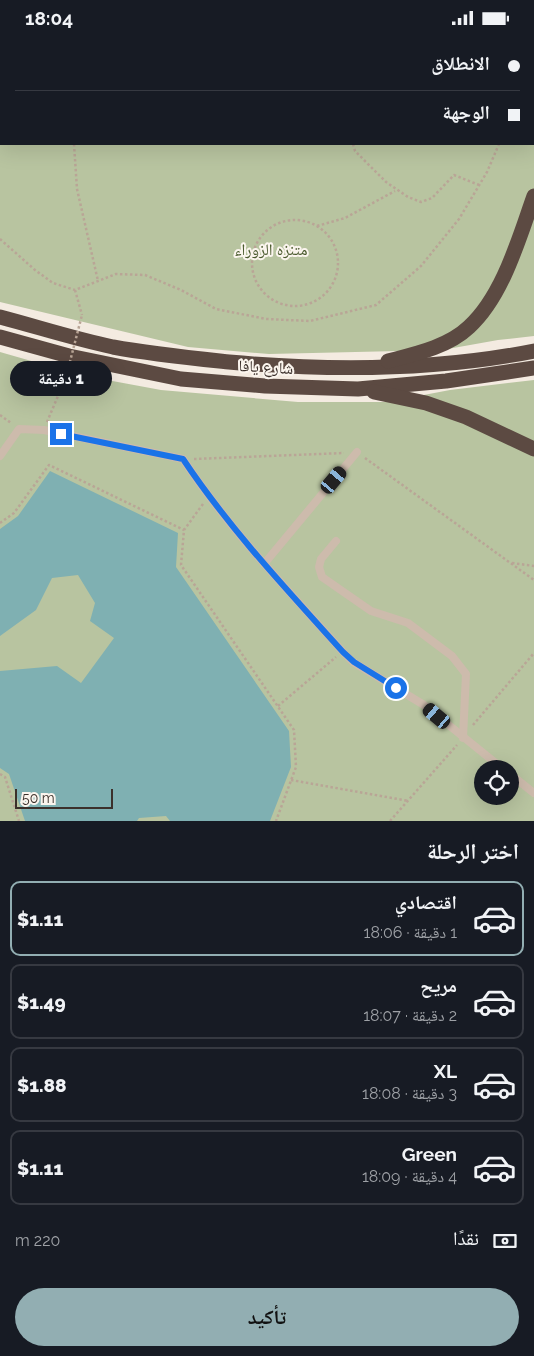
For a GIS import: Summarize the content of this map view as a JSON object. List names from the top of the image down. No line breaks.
{"streets":{"highway":["شارع يافا"]},"parks":["متنزه الزوراء"],"scale_bar":"50 m","page":{"status":"18:04","banner":["الانطلاق","الوجهة"],"bubble":"1 دقيقة","scale":"50 m","heading":"اختر الرحلة","list":[{"name":"اقتصادي","note":"1 دقيقة · 18:06","value":"$1.11"},{"name":"مريح","note":"2 دقيقة · 18:07","value":"$1.49"},{"name":"XL","note":"3 دقيقة · 18:08","value":"$1.88"},{"name":"Green","note":"4 دقيقة · 18:09","value":"$1.11"}],"pay":["نقدًا","220 m"],"buttons":"تأكيد"}}
